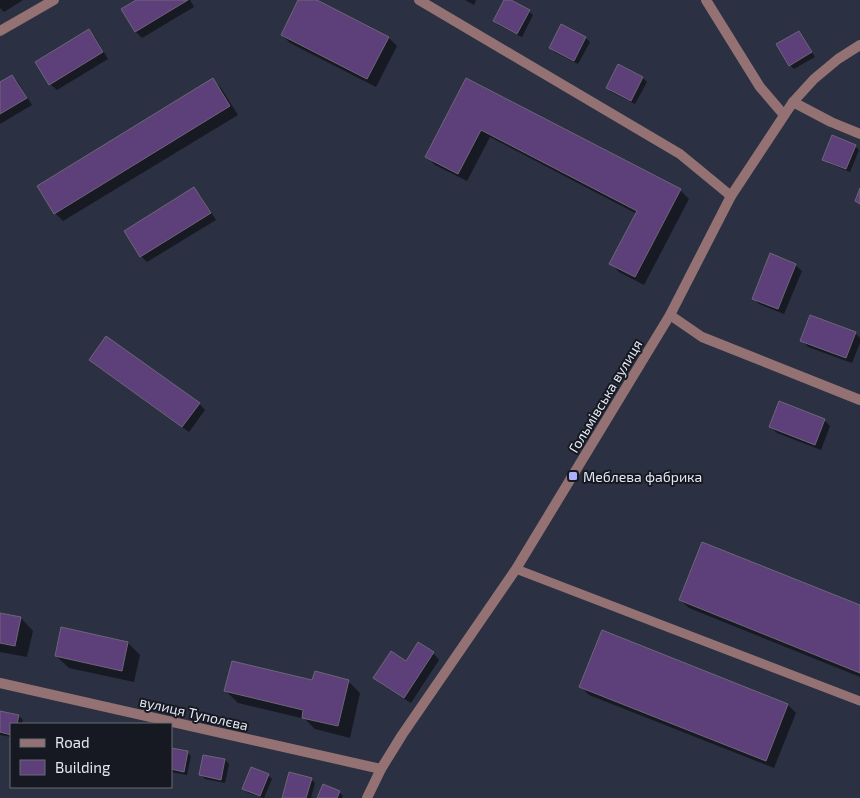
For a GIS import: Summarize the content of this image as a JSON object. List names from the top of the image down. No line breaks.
{"streets":{"street":["Гольмівська вулиця","вулиця Туполєва"]},"crossings":[["Гольмівська вулиця","вулиця Туполєва"]],"places":{"transit":["Меблева фабрика"]},"legend":["Road","Building"]}
